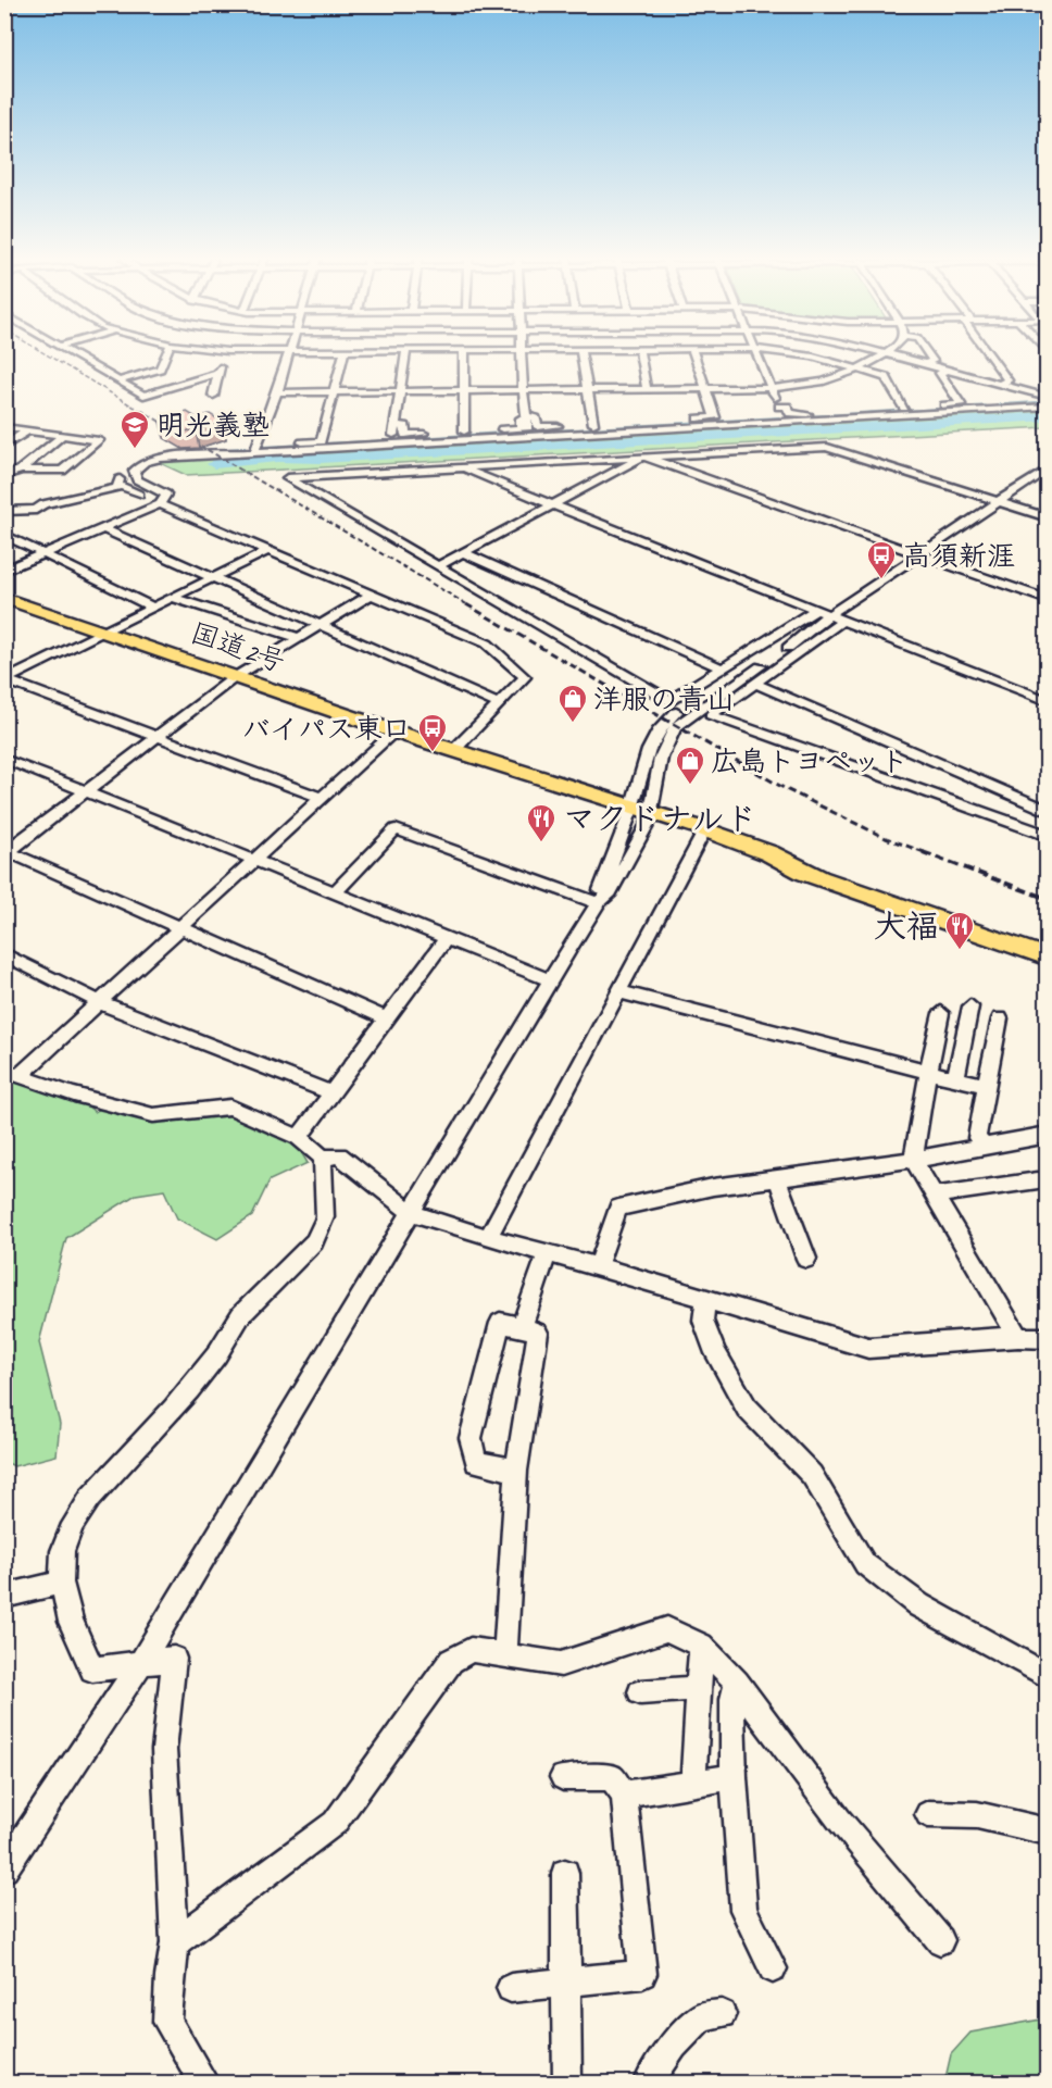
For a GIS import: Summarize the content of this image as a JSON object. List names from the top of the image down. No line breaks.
{"streets":{"highway":["国道2号"]},"places":{"school or university":["明光義塾"],"bus stop":["高須新涯","バイパス東口"],"shop":["洋服の青山","広島トヨペット"],"restaurant":["マクドナルド","大福"]}}
